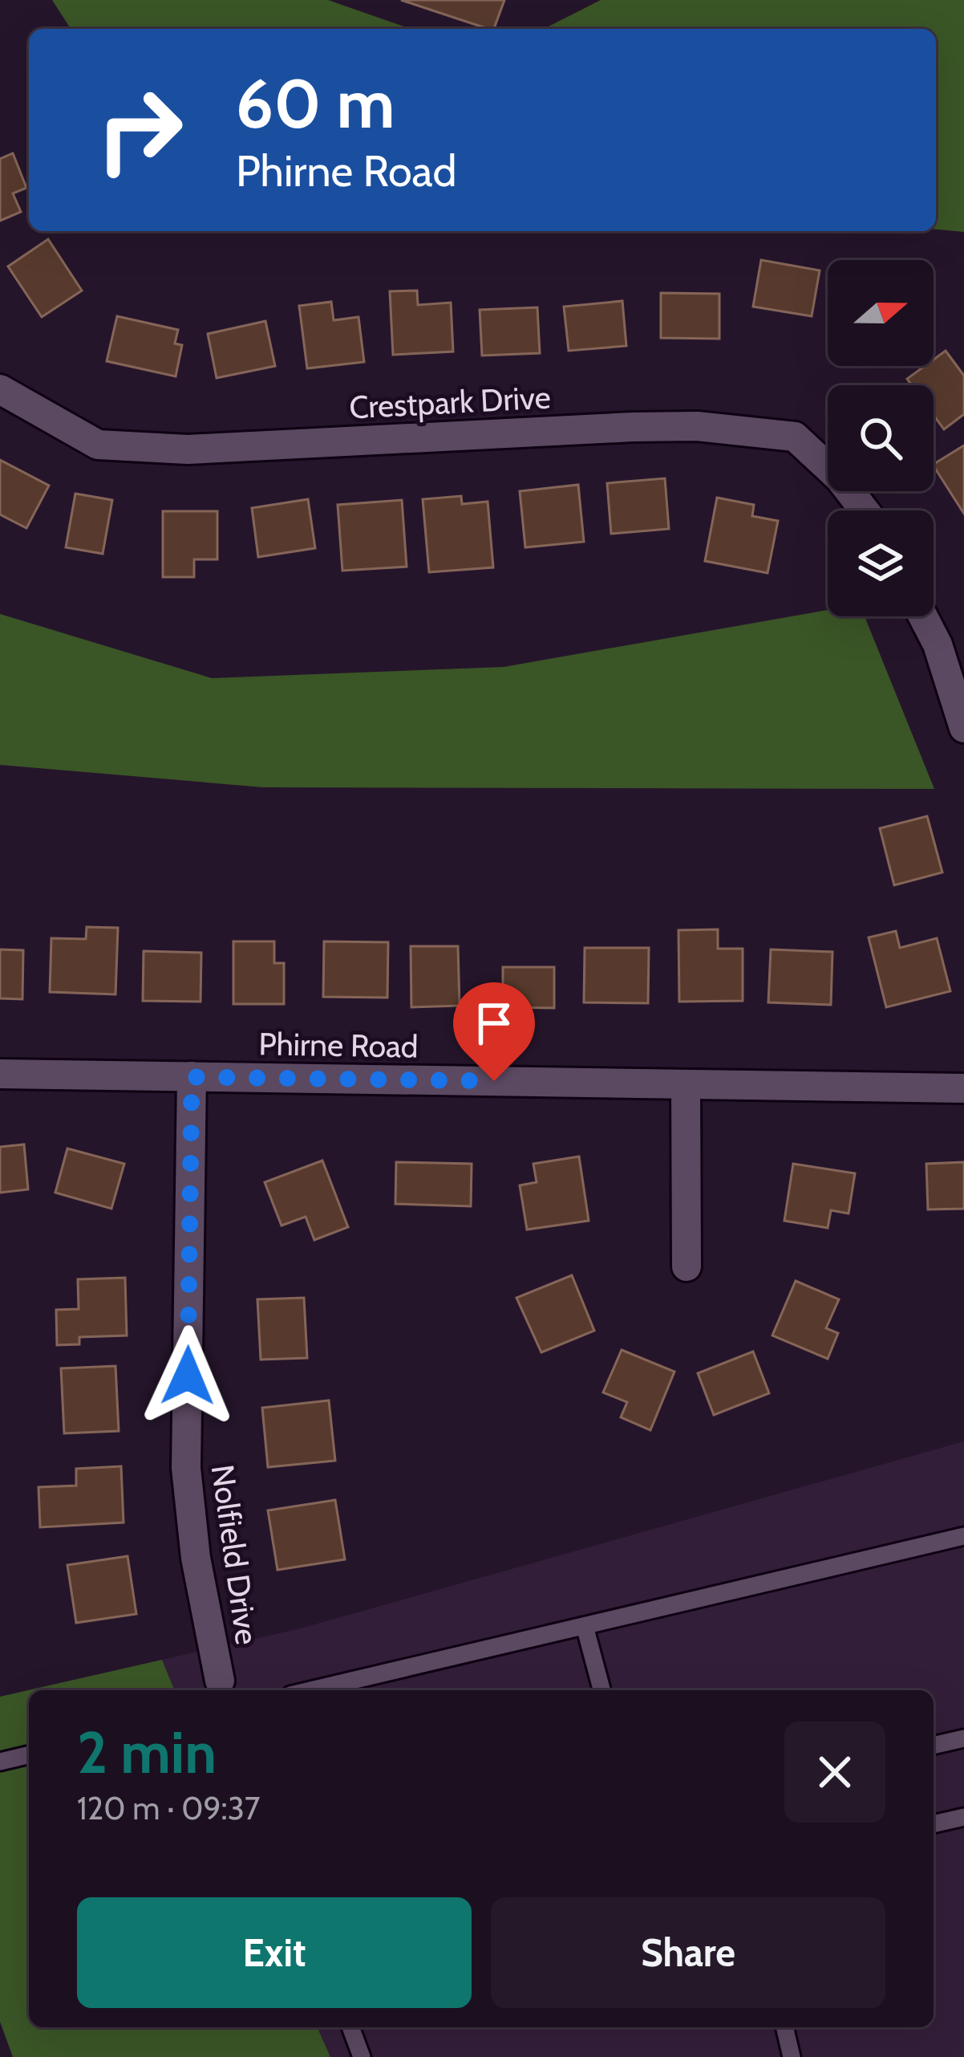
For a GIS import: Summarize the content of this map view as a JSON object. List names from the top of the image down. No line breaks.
{"streets":{"street":["Crestpark Drive","Phirne Road","Nolfield Drive"]},"crossings":[["Phirne Road","Nolfield Drive"]],"north":"right","page":{"turn":["60 m","Phirne Road"],"heading":["2 min","120 m · 09:37"],"buttons":["Exit","Share"]}}
